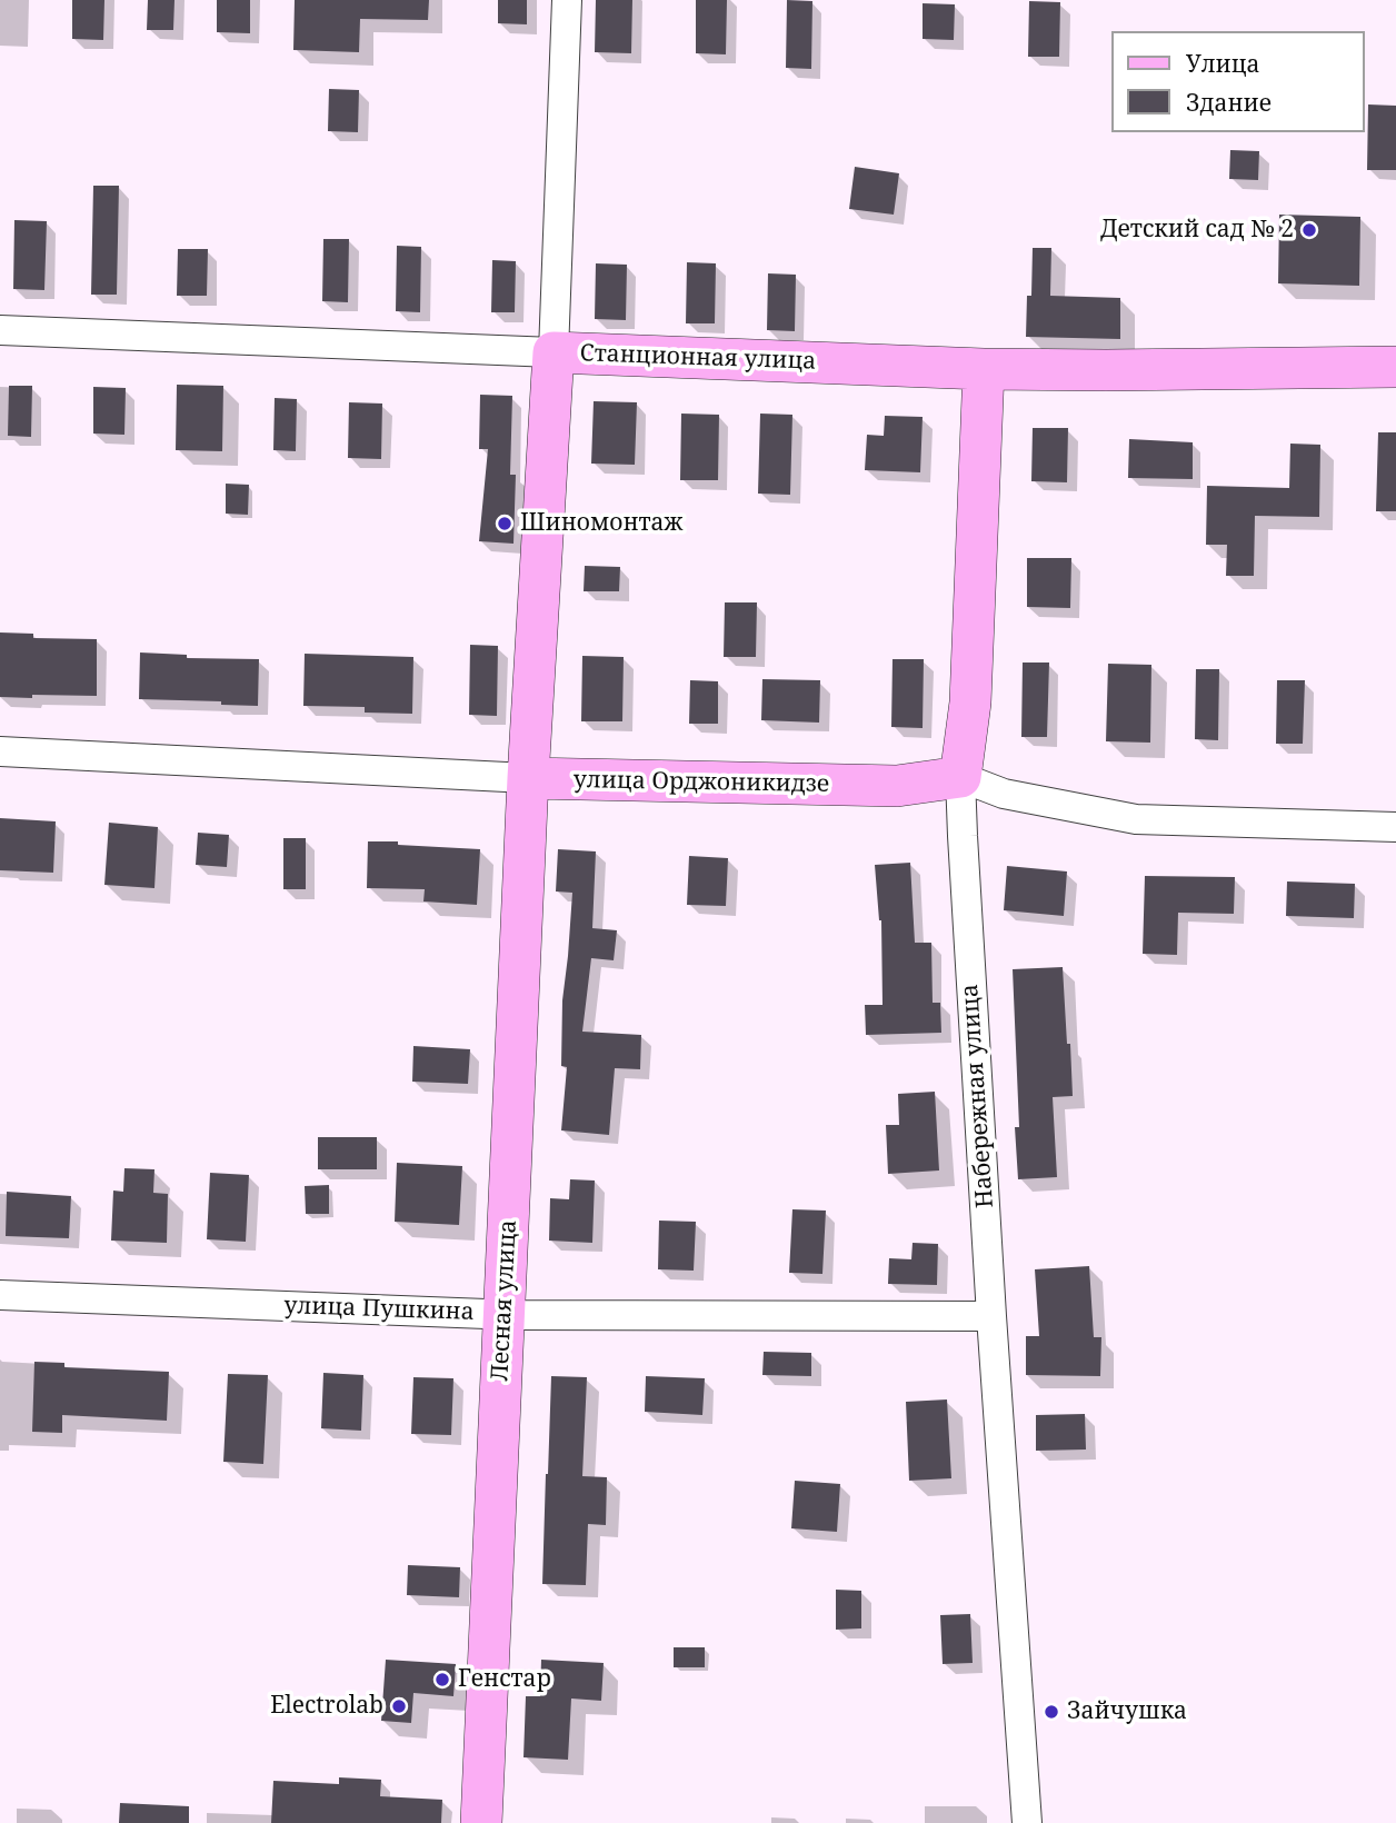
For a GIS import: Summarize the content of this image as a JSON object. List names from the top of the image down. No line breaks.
{"streets":{"main road":["Станционная улица","улица Орджоникидзе","Набережная улица","Лесная улица"],"street":["улица Пушкина"]},"crossings":[["Станционная улица","Набережная улица"],["Станционная улица","Лесная улица"],["улица Орджоникидзе","Набережная улица"],["улица Орджоникидзе","Лесная улица"],["Набережная улица","улица Пушкина"],["Лесная улица","улица Пушкина"]],"places":["Детский сад № 2","Шиномонтаж","Генстар","Electrolab","Зайчушка"],"legend":["Улица","Здание"]}
